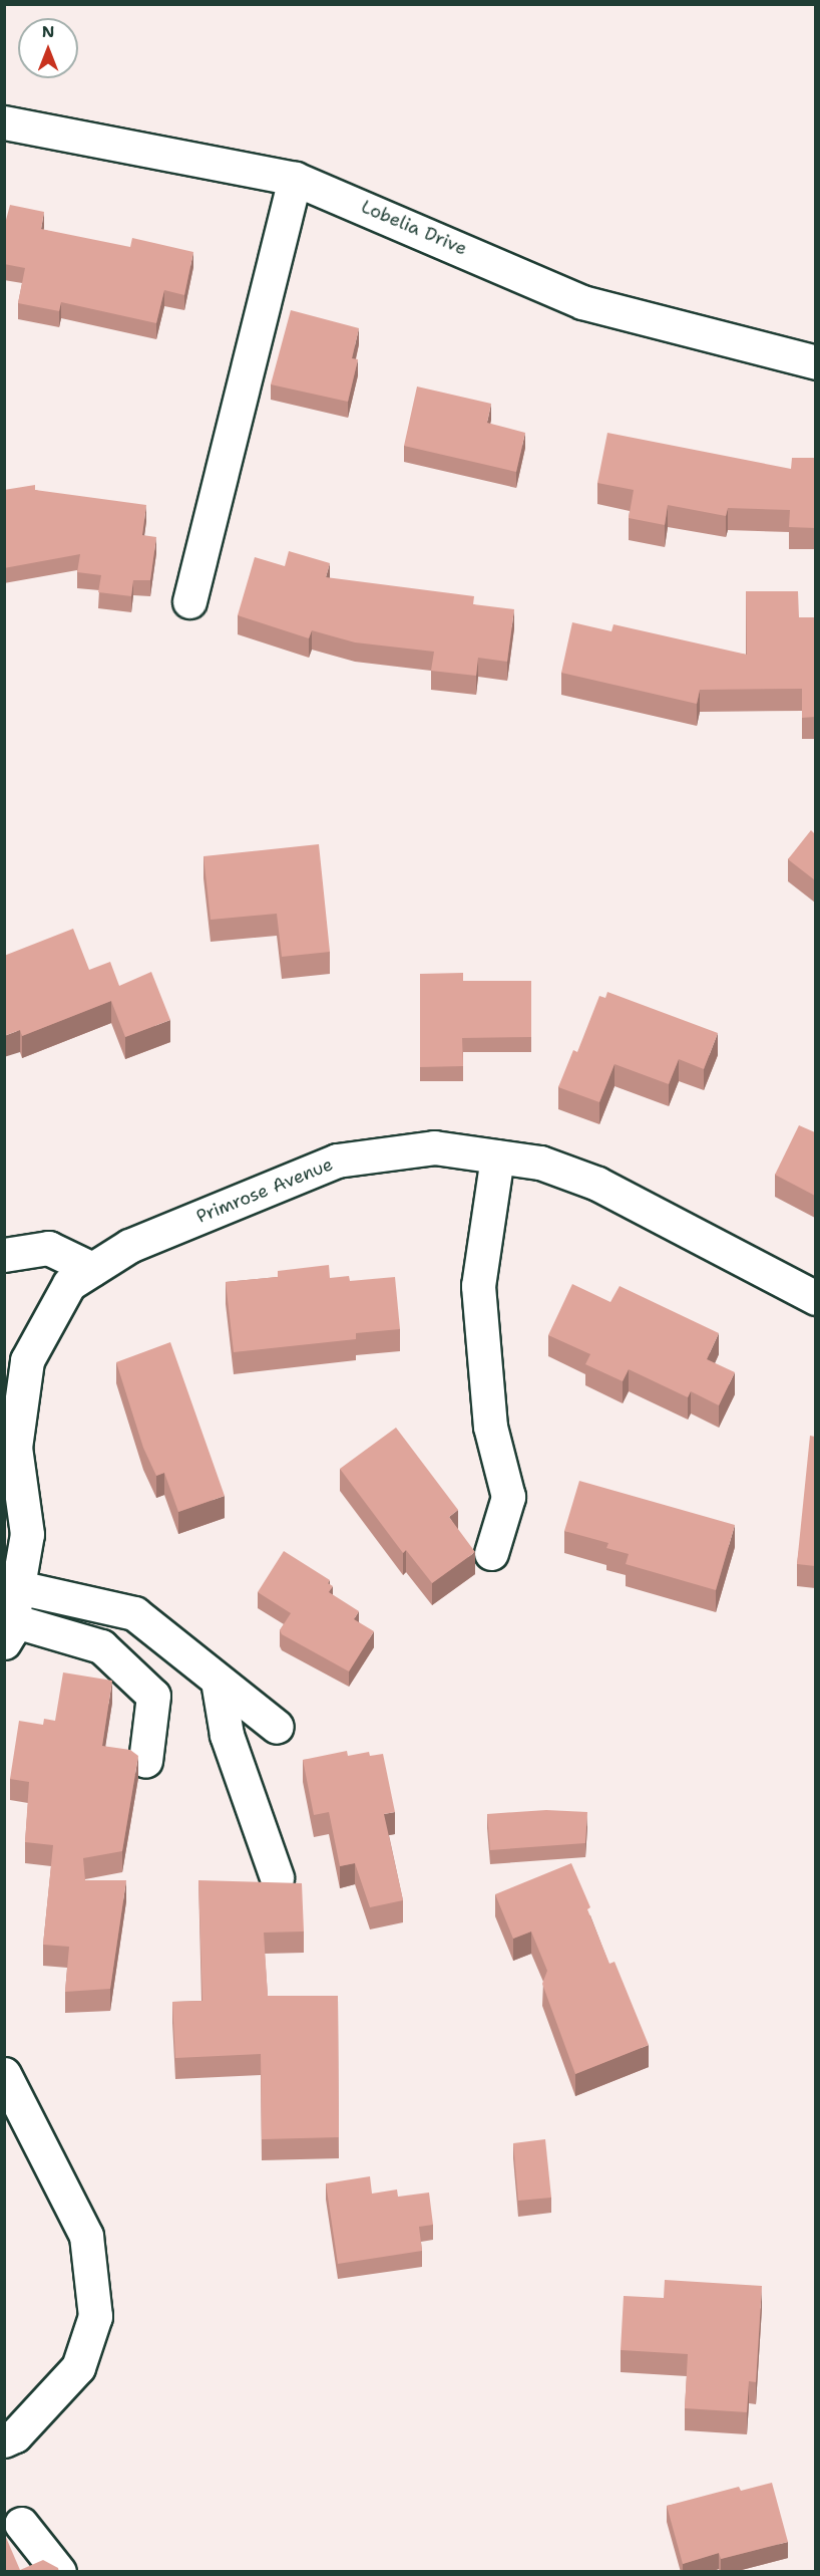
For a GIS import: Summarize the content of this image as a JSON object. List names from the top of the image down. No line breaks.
{"streets":{"street":["Lobelia Drive","Primrose Avenue"]},"north":"top"}
